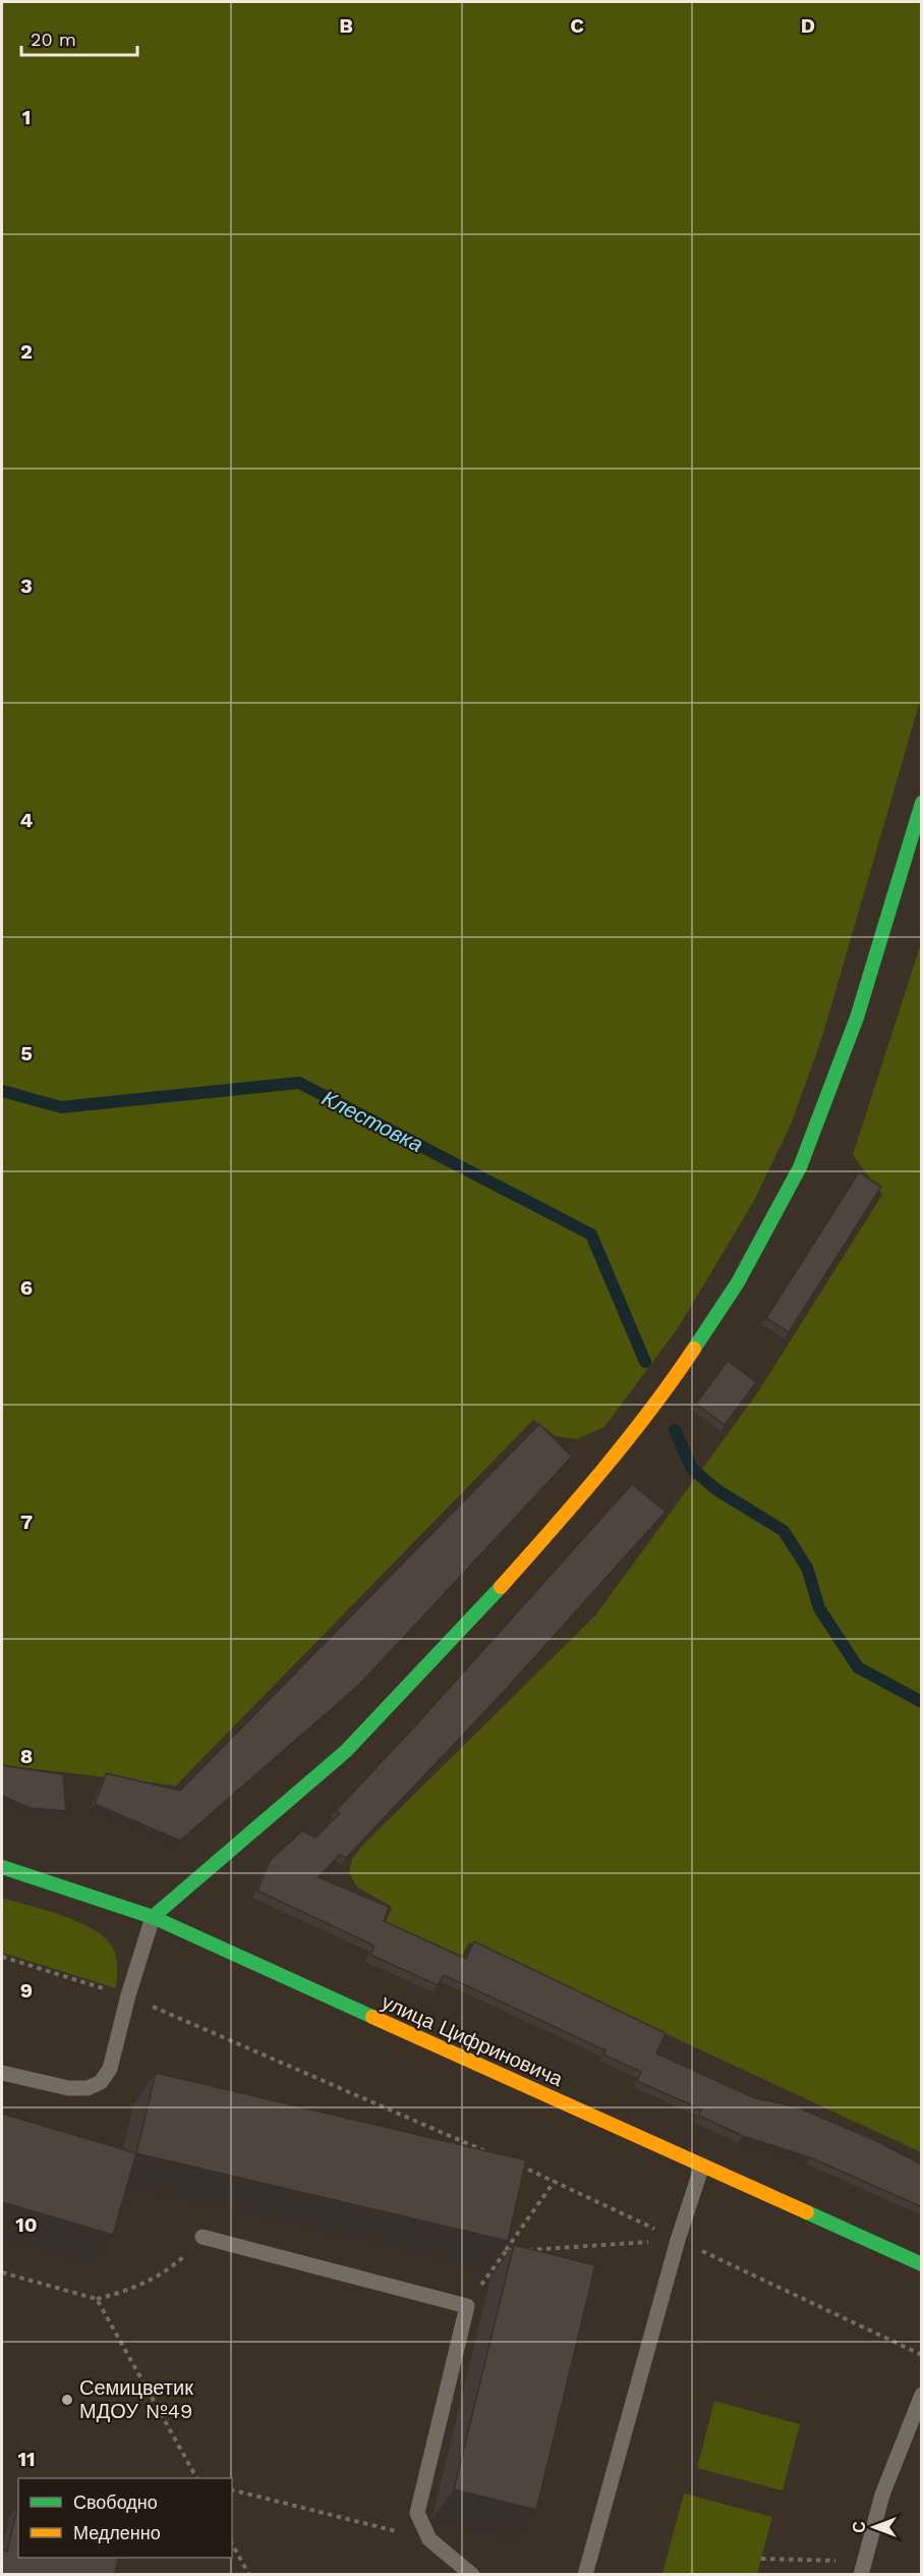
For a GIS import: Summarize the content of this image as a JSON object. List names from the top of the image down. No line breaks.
{"streets":{"street":["улица Цифриновича"]},"water":["Клестовка"],"places":["Семицветик МДОУ №49"],"legend":["Свободно","Медленно"],"scale_bar":"20 m","north":"left","grid":{"columns":["B","C","D"],"rows":["1","2","3","4","5","6","7","8","9","10","11"]}}
